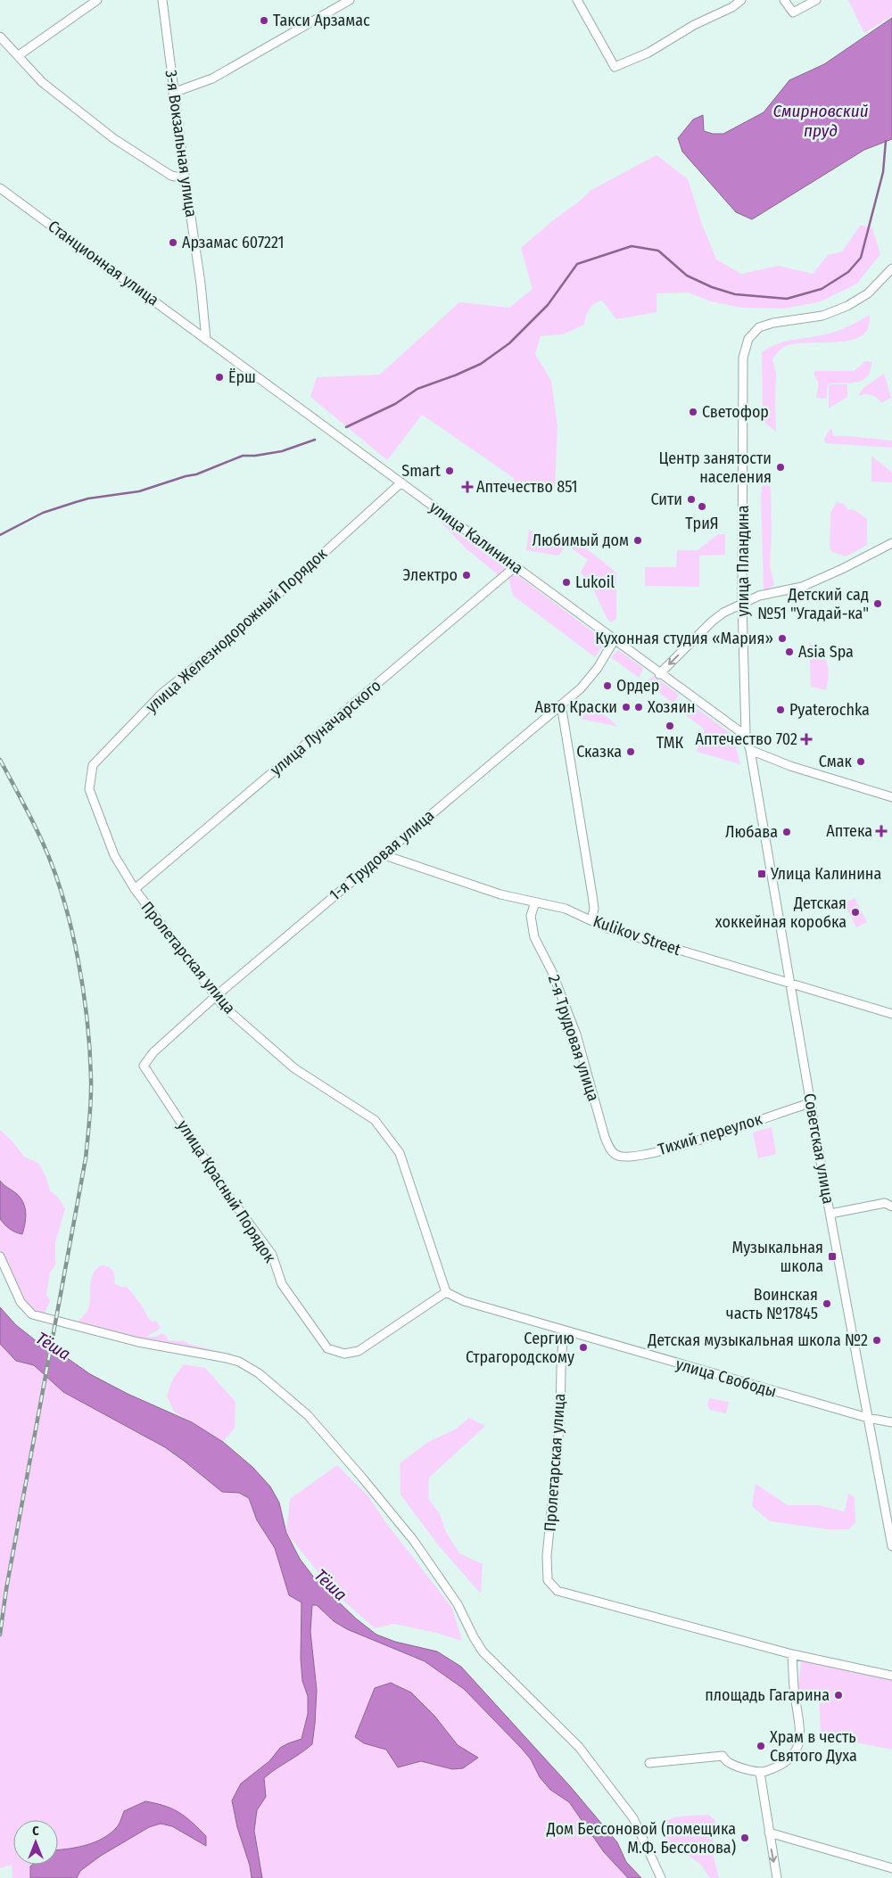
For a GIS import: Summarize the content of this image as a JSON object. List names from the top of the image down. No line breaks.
{"streets":{"street":["3-я Вокзальная улица","Станционная улица","улица Калинина","улица Пландина","улица Железнодорожный Порядок","улица Луначарского","1-я Трудовая улица","Kulikov Street","Пролетарская улица","2-я Трудовая улица","Тихий переулок","Советская улица","улица Красный Порядок","улица Свободы"]},"crossings":[["3-я Вокзальная улица","Станционная улица"],["3-я Вокзальная улица","улица Калинина"],["Станционная улица","улица Калинина"],["улица Калинина","улица Пландина"],["улица Калинина","улица Железнодорожный Порядок"],["улица Калинина","улица Луначарского"],["улица Калинина","1-я Трудовая улица"],["улица Пландина","Советская улица"],["улица Железнодорожный Порядок","Пролетарская улица"],["улица Луначарского","Пролетарская улица"],["1-я Трудовая улица","Kulikov Street"],["1-я Трудовая улица","Пролетарская улица"],["1-я Трудовая улица","улица Красный Порядок"],["Kulikov Street","2-я Трудовая улица"],["Kulikov Street","Советская улица"],["Пролетарская улица","улица Красный Порядок"],["Пролетарская улица","улица Свободы"],["2-я Трудовая улица","Тихий переулок"],["Тихий переулок","Советская улица"],["Советская улица","улица Свободы"],["улица Красный Порядок","улица Свободы"]],"water":["Смирновский пруд","Тёша"],"places":{"other":["Такси Арзамас","Арзамас 607221","Ёрш","Светофор","Центр занятости населения","Smart","Сити","ТриЯ","Любимый дом","Электро","Lukoil","Детский сад №51 \"Угадай-ка\"","Кухонная студия «Мария»","Asia Spa","Ордер","Авто Краски","Хозяин","Pyaterochka","ТМК","Сказка","Смак","Любава","Детская хоккейная коробка","Воинская часть №17845","Детская музыкальная школа №2","Сергию Страгородскому","площадь Гагарина","Храм в честь Святого Духа","Дом Бессоновой (помещика М.Ф. Бессонова)"],"health":["Аптечество 851","Аптечество 702","Аптека"],"transit":["Улица Калинина","Музыкальная школа"]},"north":"top"}
